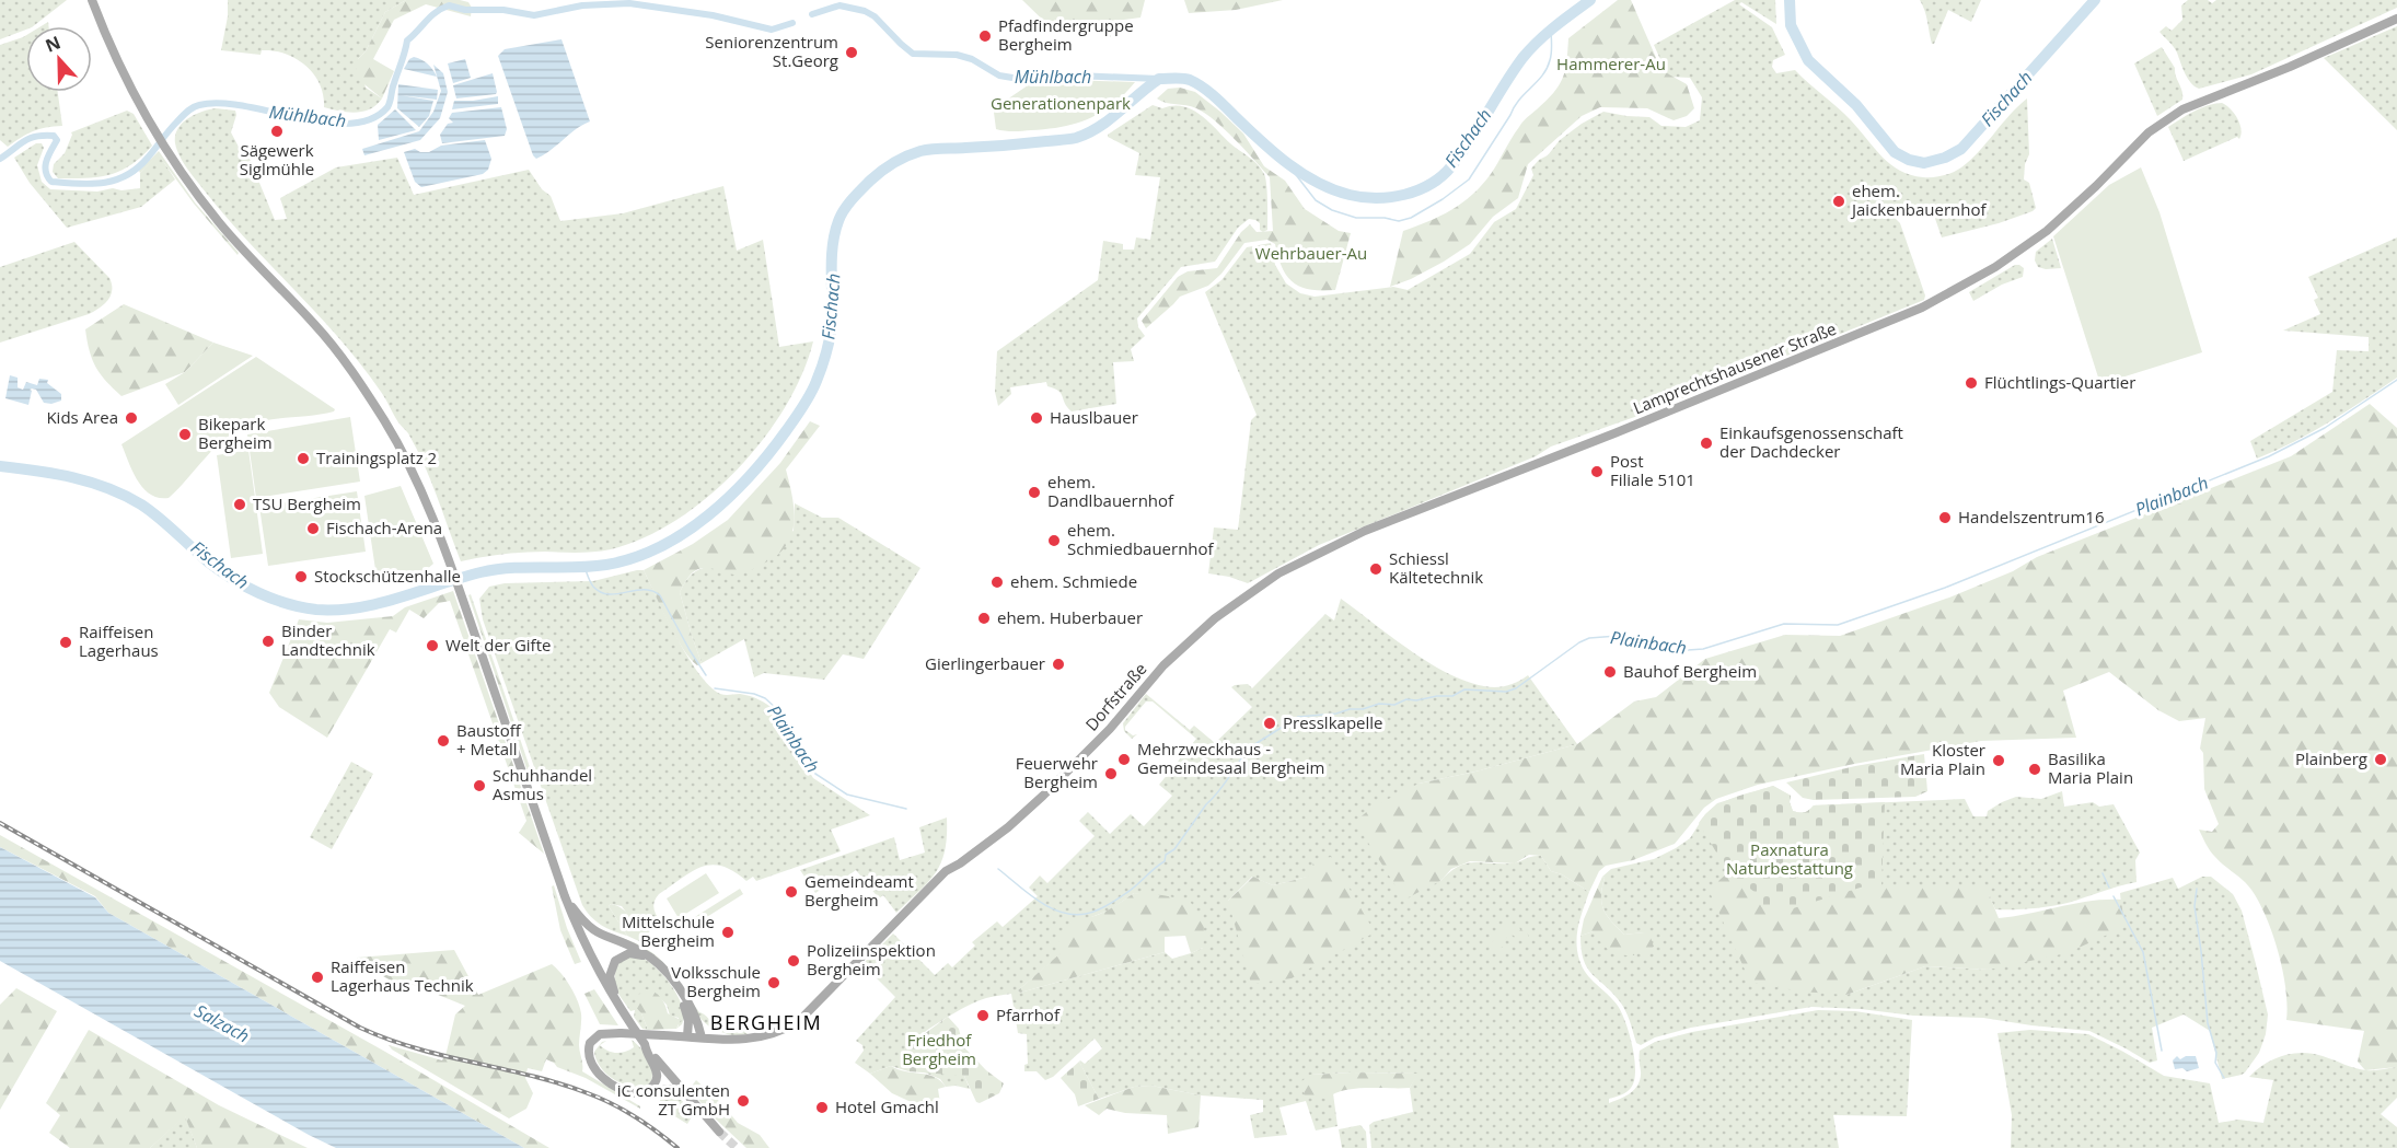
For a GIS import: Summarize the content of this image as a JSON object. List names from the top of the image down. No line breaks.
{"streets":{"main road":["Lamprechtshausener Straße","Dorfstraße"]},"crossings":[["Lamprechtshausener Straße","Dorfstraße"]],"districts":["BERGHEIM"],"water":["Mühlbach","Fischach","Plainbach","Salzach"],"parks":["Hammerer-Au","Generationenpark","Wehrbauer-Au","Paxnatura Naturbestattung","Friedhof Bergheim"],"places":["Pfadfindergruppe Bergheim","Seniorenzentrum St.Georg","Sägewerk Siglmühle","ehem. Jaickenbauernhof","Flüchtlings-Quartier","Kids Area","Hauslbauer","Bikepark Bergheim","Einkaufsgenossenschaft der Dachdecker","Trainingsplatz 2","Post Filiale 5101","ehem. Dandlbauernhof","TSU Bergheim","Handelszentrum16","Fischach-Arena","ehem. Schmiedbauernhof","Schiessl Kältetechnik","Stockschützenhalle","ehem. Schmiede","ehem. Huberbauer","Binder Landtechnik","Raiffeisen Lagerhaus","Welt der Gifte","Gierlingerbauer","Bauhof Bergheim","Presslkapelle","Baustoff + Metall","Mehrzweckhaus - Gemeindesaal Bergheim","Plainberg","Kloster Maria Plain","Basilika Maria Plain","Feuerwehr Bergheim","Schuhhandel Asmus","Gemeindeamt Bergheim","Mittelschule Bergheim","Polizeiinspektion Bergheim","Raiffeisen Lagerhaus Technik","Volksschule Bergheim","Pfarrhof","iC consulenten ZT GmbH","Hotel Gmachl"],"north":"top"}
